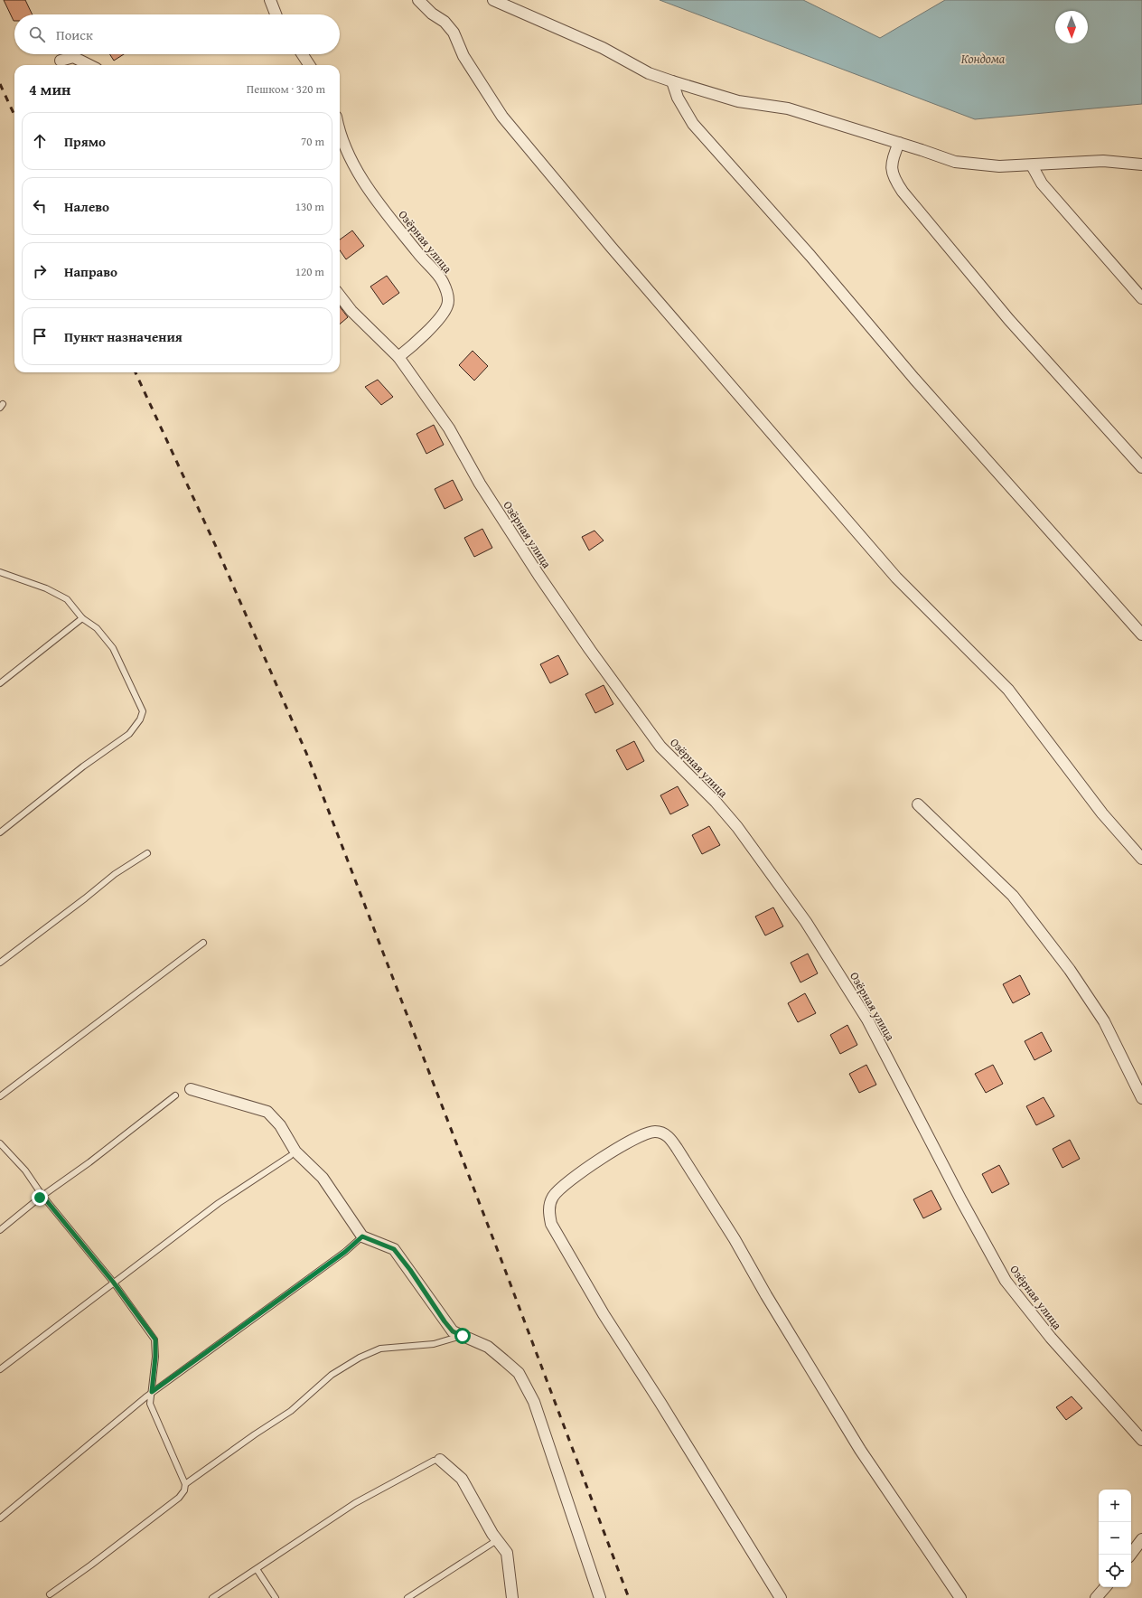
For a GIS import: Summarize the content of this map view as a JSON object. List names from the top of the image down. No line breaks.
{"streets":{"street":["Озёрная улица"]},"water":["Кондома"],"north":"bottom","page":{"search":"Поиск","heading":["4 мин","Пешком · 320 m"],"list":[["Прямо","70 m"],["Налево","130 m"],["Направо","120 m"],"Пункт назначения"],"map_buttons":["+","−"]}}
